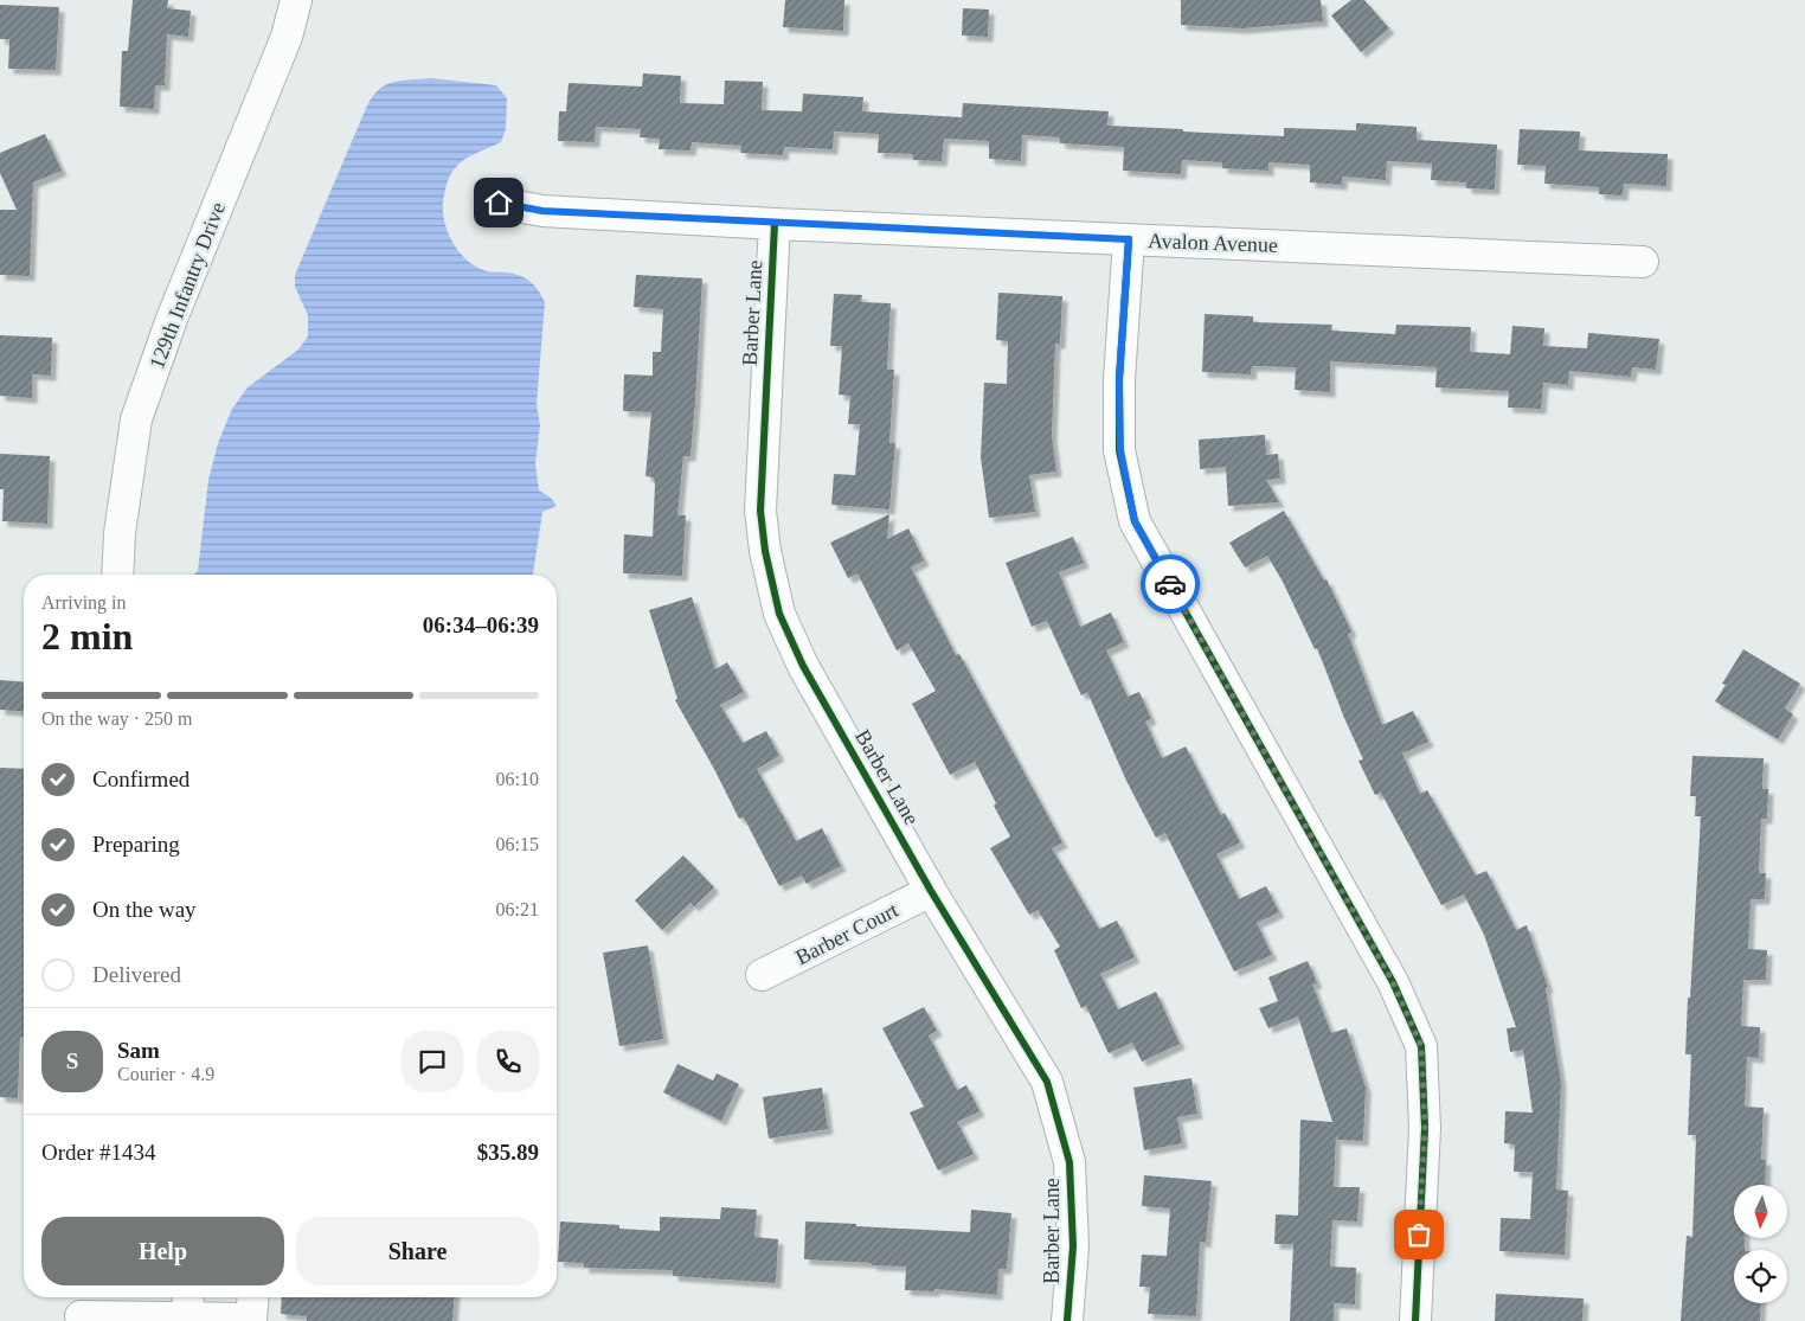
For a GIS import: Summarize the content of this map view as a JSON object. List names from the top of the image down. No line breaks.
{"streets":{"street":["Avalon Avenue","129th Infantry Drive","Barber Lane","Barber Court"]},"crossings":[["Avalon Avenue","Barber Lane"],["Barber Lane","Barber Court"]],"north":"bottom","page":{"heading":["2 min","Arriving in","06:34–06:39"],"panel":["Sam","Courier · 4.9","Order #1434","$35.89"],"bar":"On the way · 250 m","list":[["Confirmed","06:10"],["Preparing","06:15"],["On the way","06:21"],"Delivered"],"round":"S","buttons":["Help","Share"]}}
